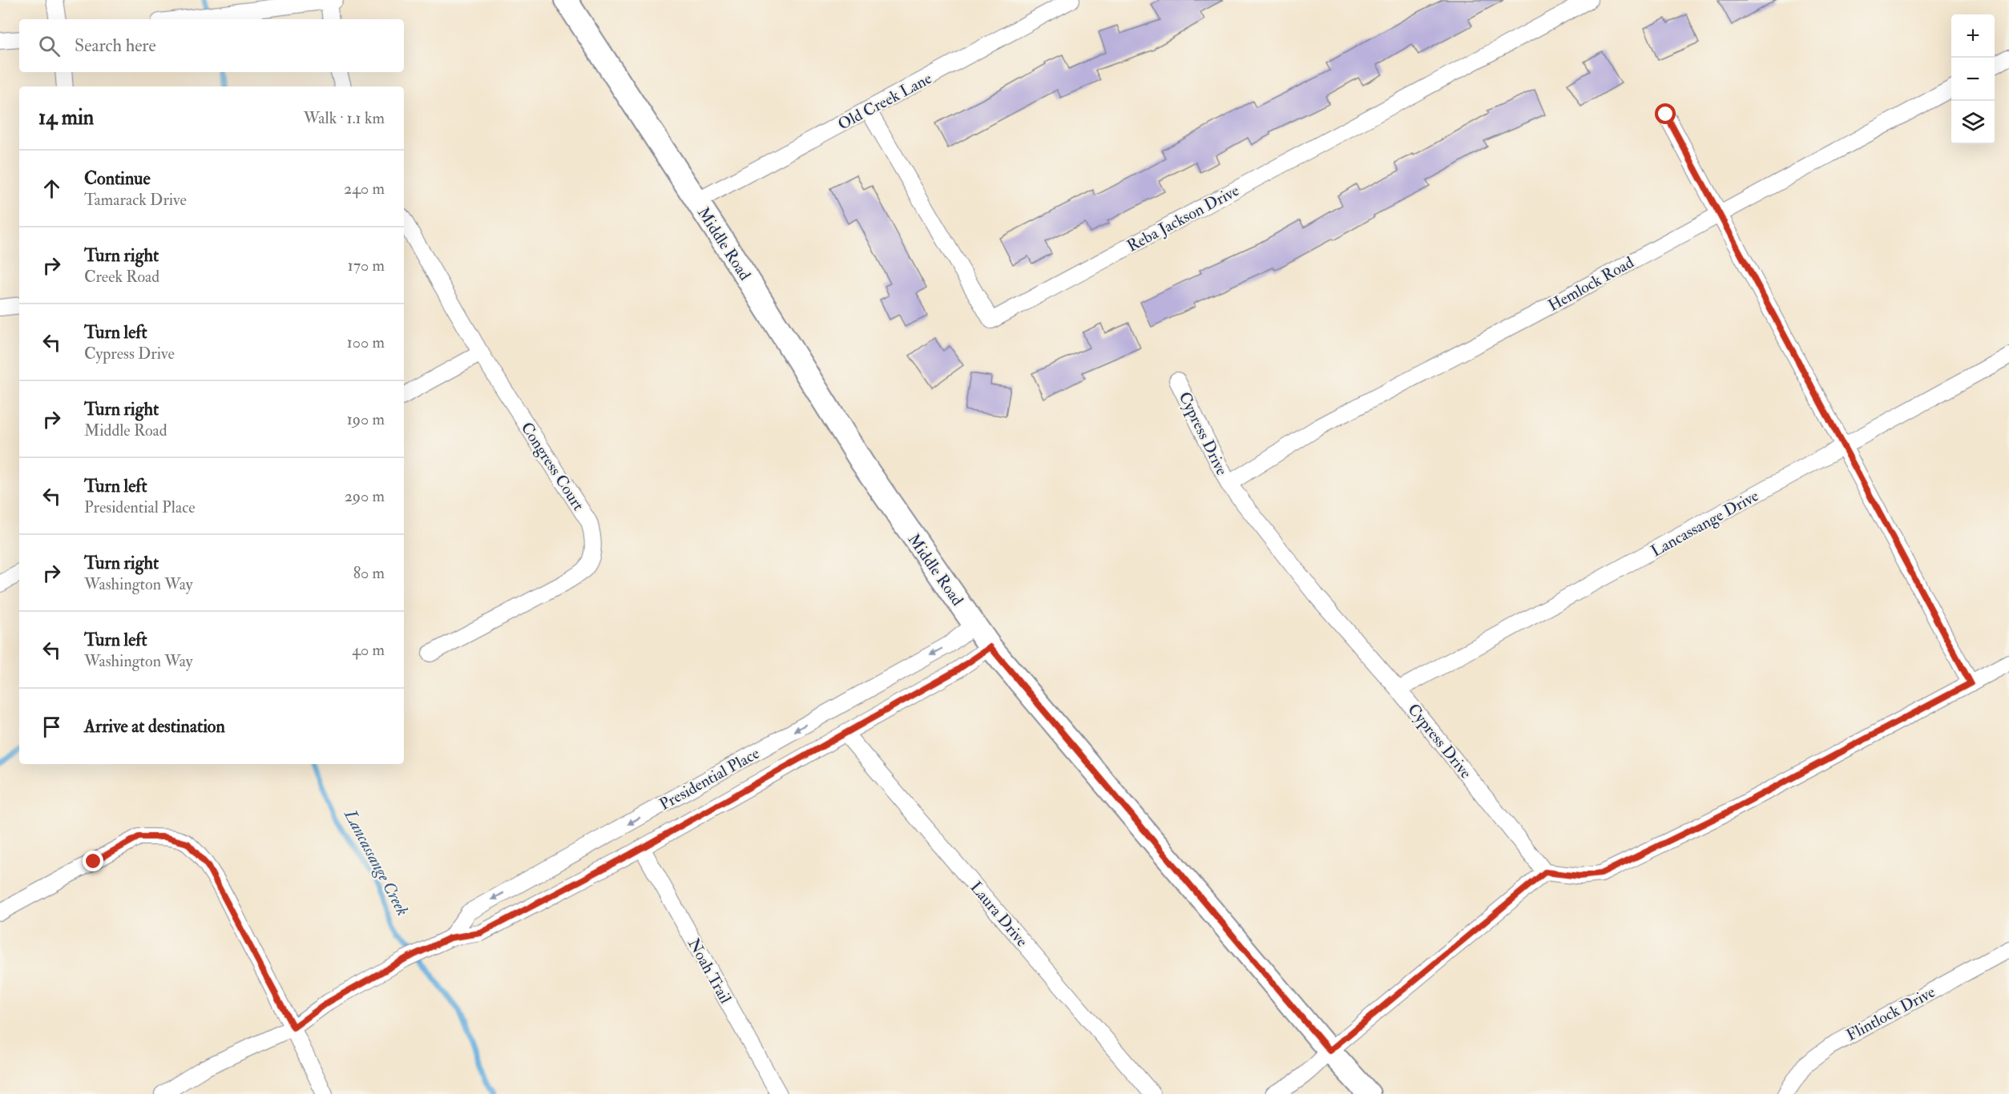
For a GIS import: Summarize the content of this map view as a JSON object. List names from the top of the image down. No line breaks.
{"streets":{"main road":["Middle Road"],"street":["Old Creek Lane","Reba Jackson Drive","Hemlock Road","Cypress Drive","Congress Court","Lancassange Drive","Presidential Place","Laura Drive","Noah Trail","Flintlock Drive"]},"crossings":[["Old Creek Lane","Reba Jackson Drive"],["Old Creek Lane","Middle Road"],["Middle Road","Presidential Place"],["Hemlock Road","Cypress Drive"],["Cypress Drive","Lancassange Drive"],["Presidential Place","Laura Drive"],["Presidential Place","Noah Trail"]],"water":["Lancassange Creek"],"page":{"map_buttons":["+","−"],"search":"Search here","heading":["14 min","Walk · 1.1 km"],"list":[["Continue","Tamarack Drive","240 m"],["Turn right","Creek Road","170 m"],["Turn left","Cypress Drive","100 m"],["Turn right","Middle Road","190 m"],["Turn left","Presidential Place","290 m"],["Turn right","Washington Way","80 m"],["Turn left","Washington Way","40 m"],"Arrive at destination"]}}
